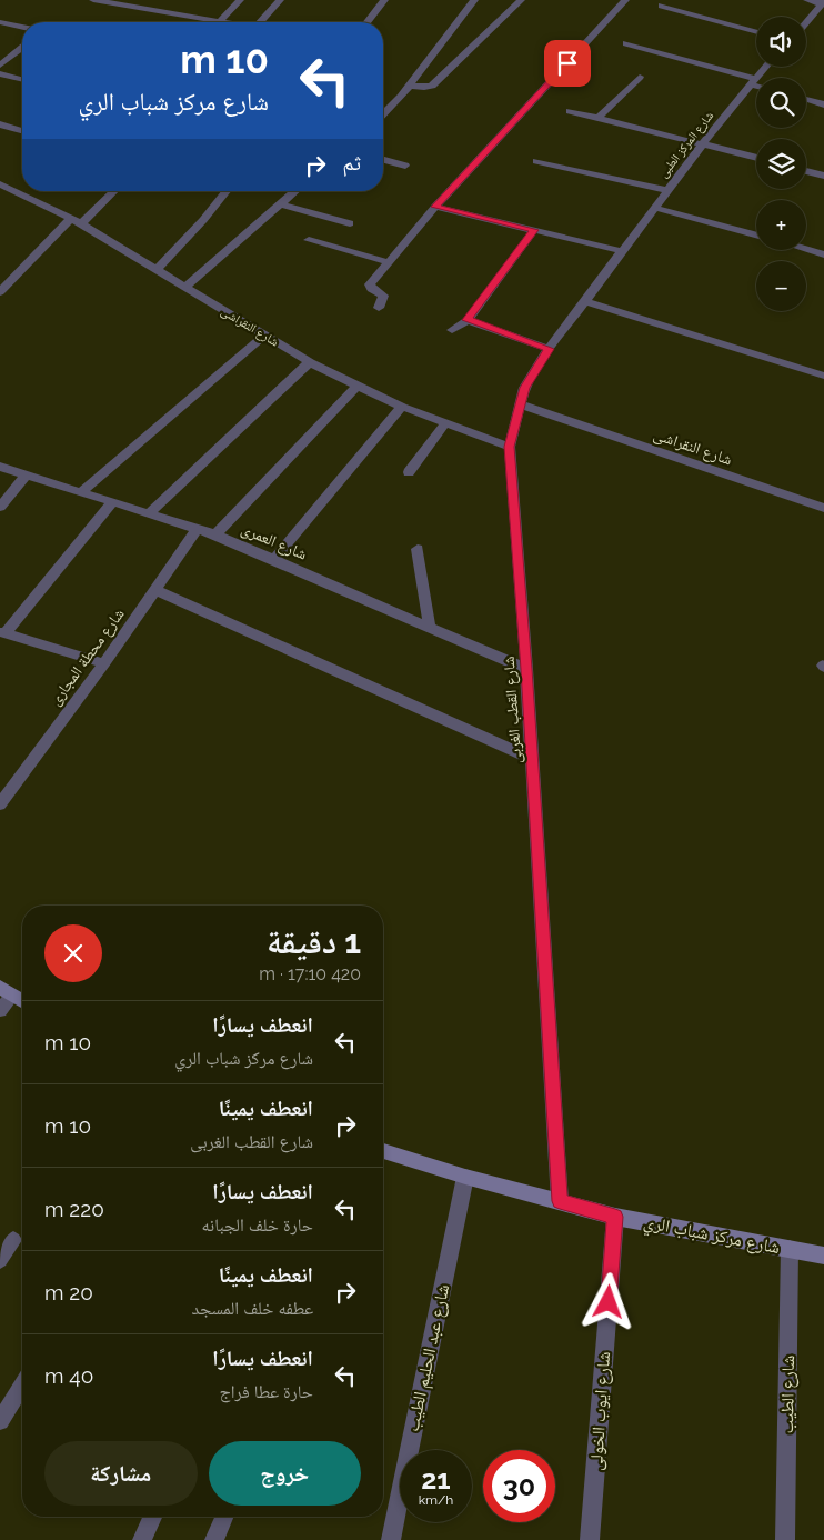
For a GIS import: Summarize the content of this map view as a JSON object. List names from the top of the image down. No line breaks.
{"streets":{"street":["شارع المركز الطبى","شارع النقراشى","شارع العمرى","شارع محطة المجارى","شارع القطب الغربى","شارع مركز شباب الري","شارع عبد الحليم الطيب","شارع الطيب","شارع ايوب الخولى"]},"crossings":[["شارع المركز الطبى","شارع القطب الغربى"],["شارع النقراشى","شارع القطب الغربى"],["شارع العمرى","شارع محطة المجارى"],["شارع العمرى","شارع القطب الغربى"],["شارع القطب الغربى","شارع مركز شباب الري"],["شارع مركز شباب الري","شارع عبد الحليم الطيب"],["شارع مركز شباب الري","شارع الطيب"],["شارع مركز شباب الري","شارع ايوب الخولى"]],"page":{"map_buttons":["+","−"],"turn":["10 m","شارع مركز شباب الري"],"then":"ثم","heading":["1 دقيقة","420 m · 17:10"],"list":[{"name":"انعطف يسارًا","note":"شارع مركز شباب الري","value":"10 m"},{"name":"انعطف يمينًا","note":"شارع القطب الغربى","value":"10 m"},{"name":"انعطف يسارًا","note":"حارة خلف الجبانه","value":"220 m"},{"name":"انعطف يمينًا","note":"عطفه خلف المسجد","value":"20 m"},{"name":"انعطف يسارًا","note":"حارة عطا فراج","value":"40 m"}],"buttons":["خروج","مشاركة"],"speed":"21 km/h","limit":"30"}}
